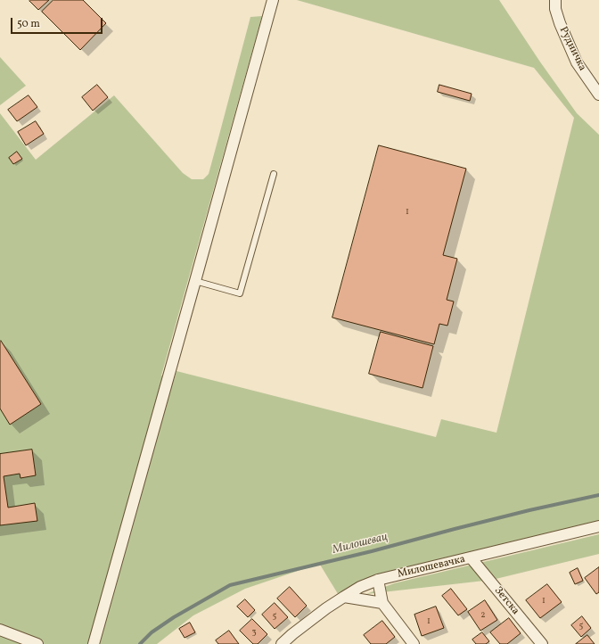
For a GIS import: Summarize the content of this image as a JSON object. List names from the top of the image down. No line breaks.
{"streets":{"street":["Рудничка","Милошевачка","Зетска"]},"crossings":[["Милошевачка","Зетска"]],"water":["Милошевац"],"house_numbers":["1","1","2","5","1","5","3"],"scale_bar":"50 m"}
